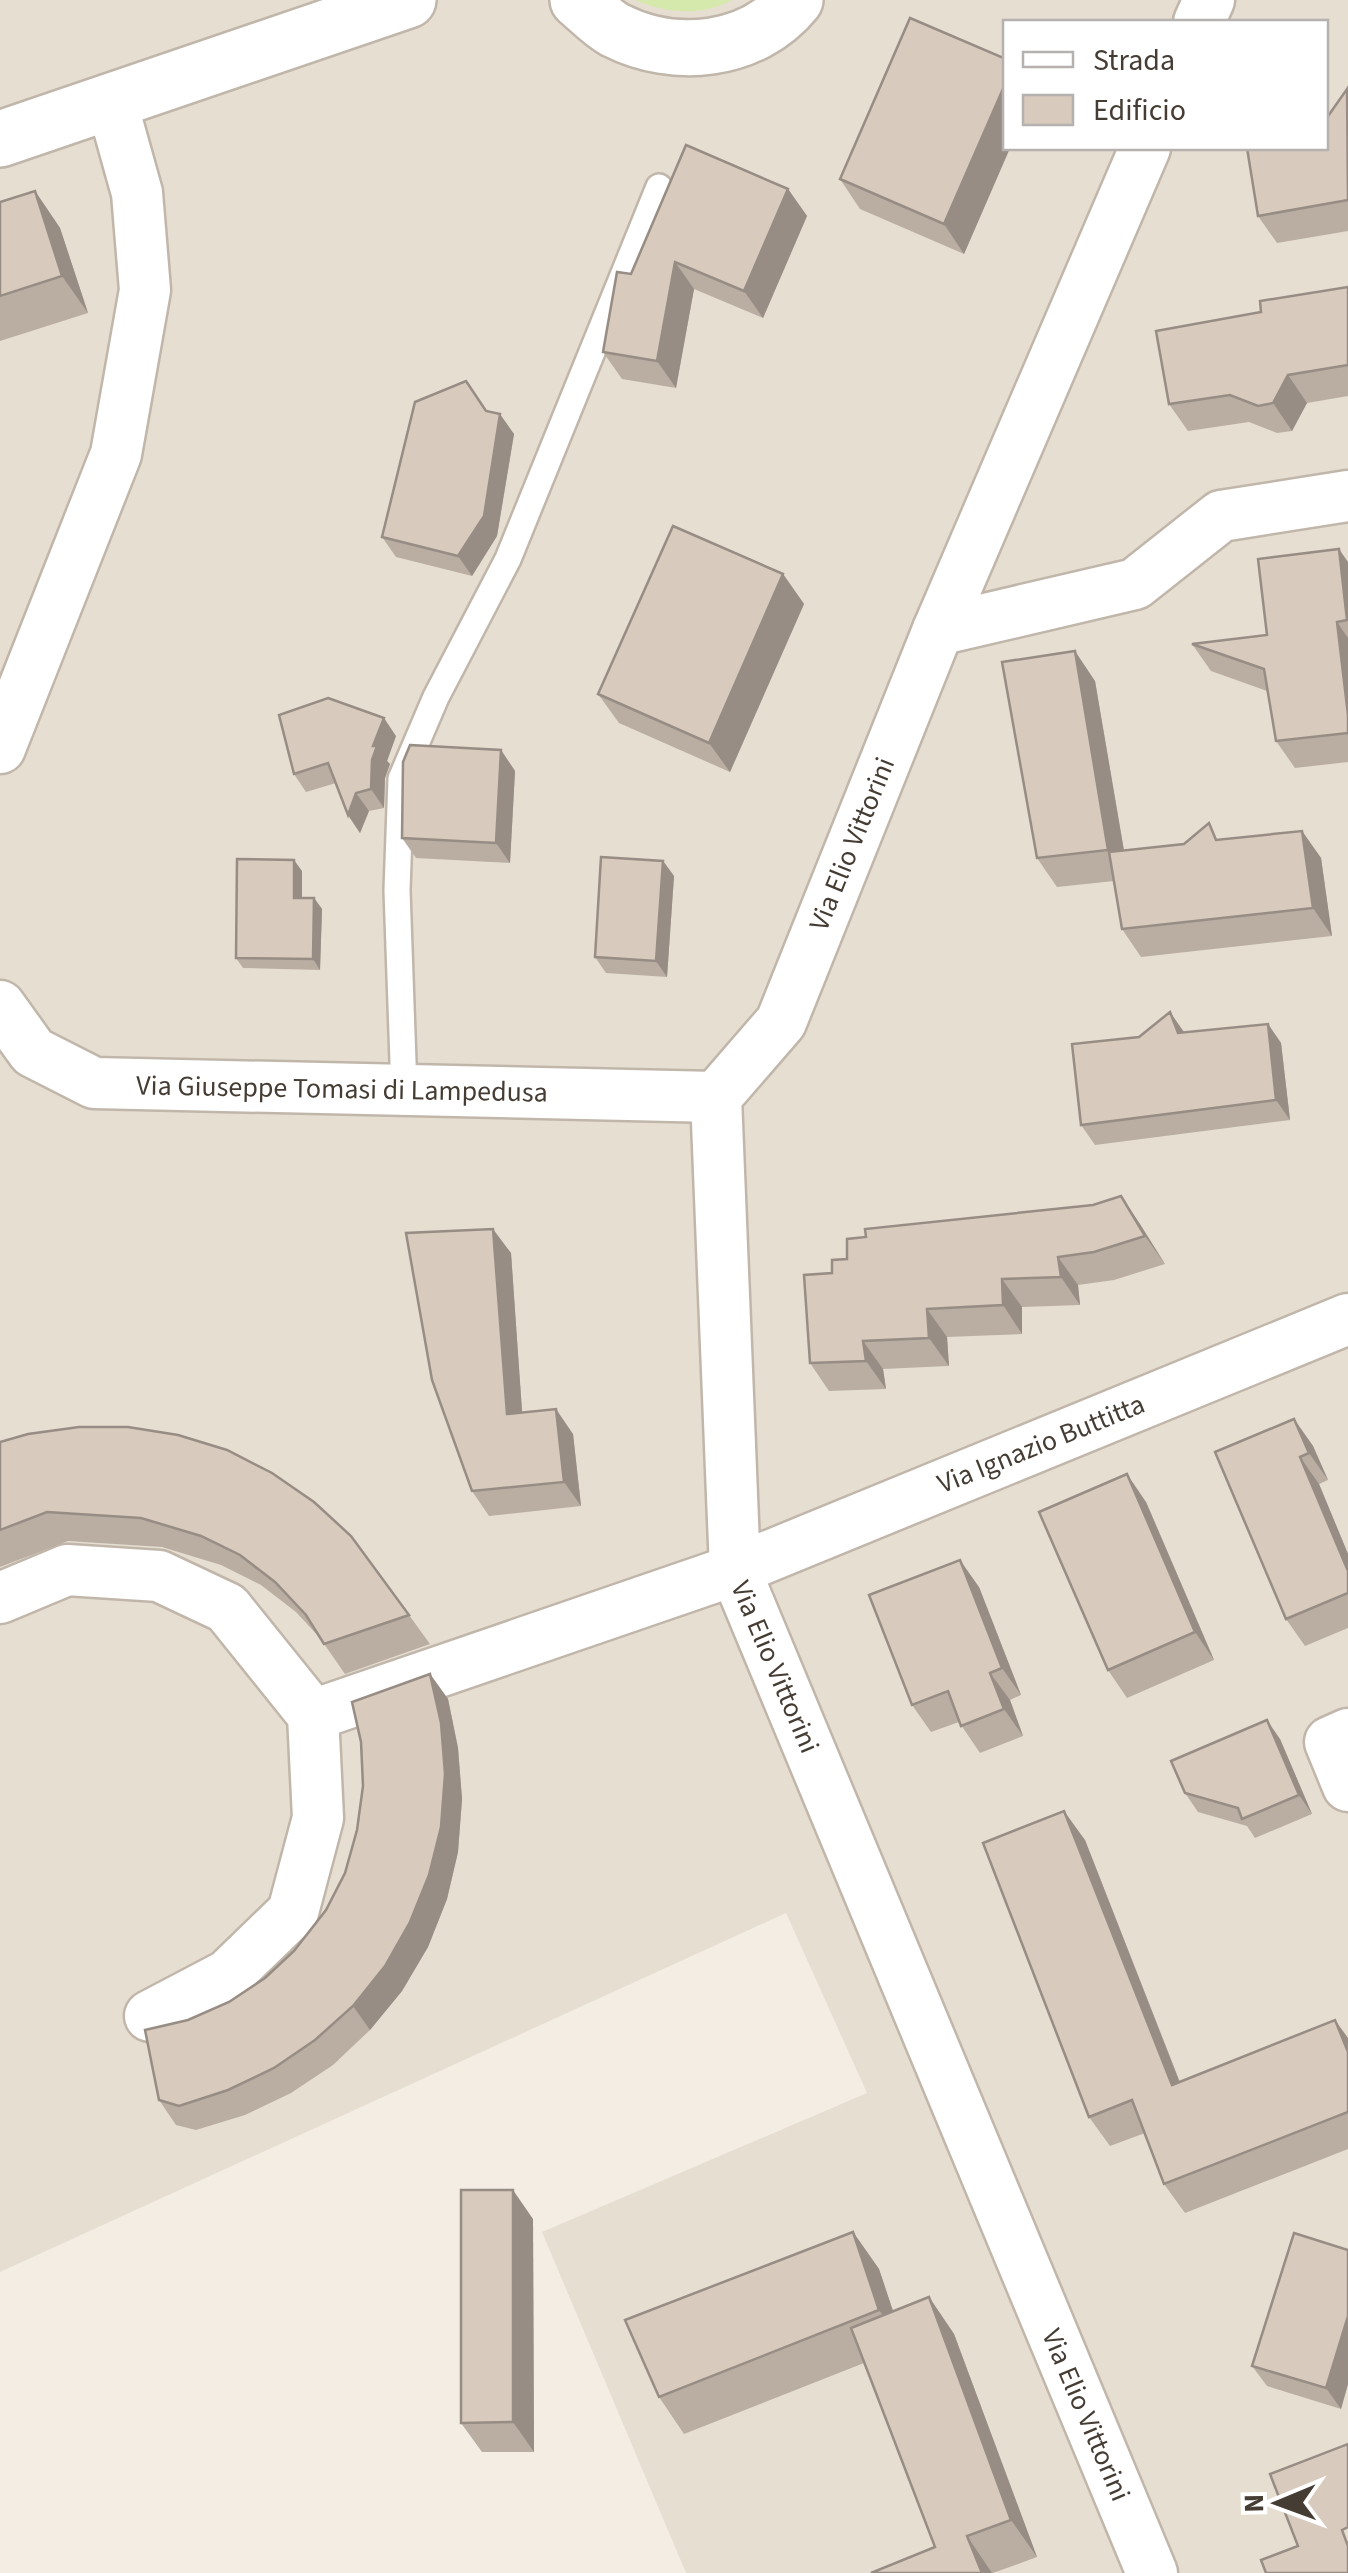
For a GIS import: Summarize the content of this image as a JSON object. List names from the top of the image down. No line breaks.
{"streets":{"street":["Via Elio Vittorini","Via Giuseppe Tomasi di Lampedusa","Via Ignazio Buttitta"]},"crossings":[["Via Elio Vittorini","Via Giuseppe Tomasi di Lampedusa"],["Via Elio Vittorini","Via Ignazio Buttitta"]],"legend":["Strada","Edificio"],"north":"left"}
